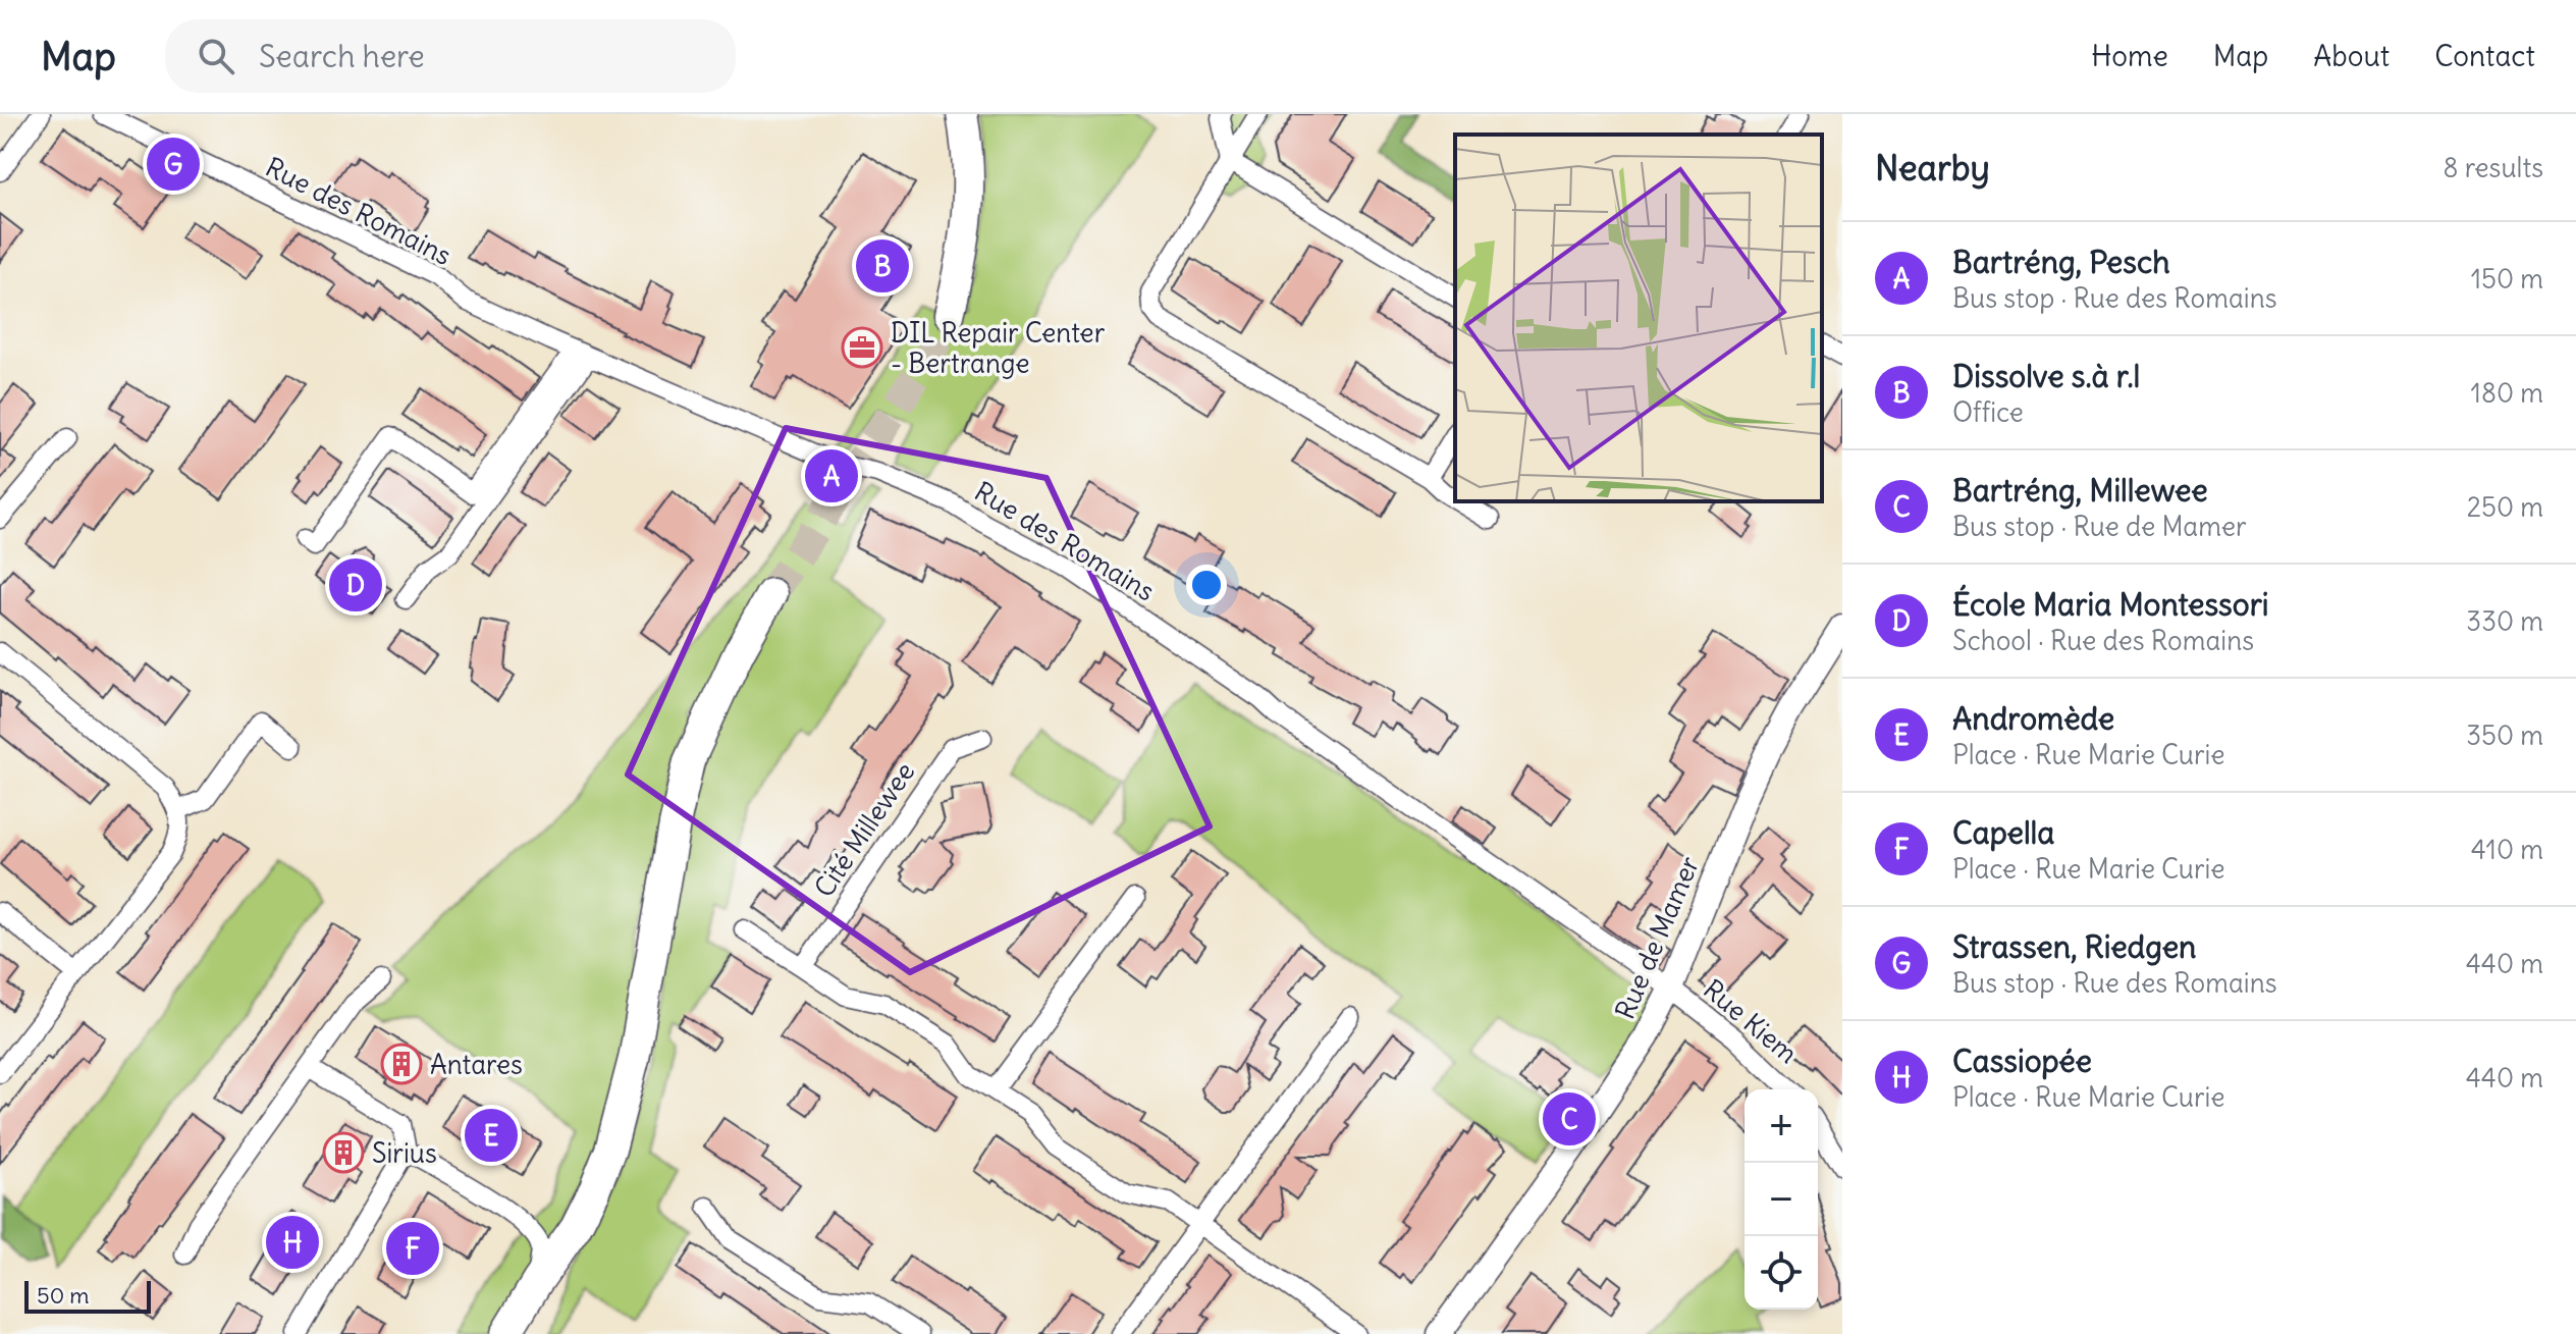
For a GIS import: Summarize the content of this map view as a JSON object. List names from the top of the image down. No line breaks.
{"streets":{"street":["Rue des Romains","Cité Millewee","Rue de Mamer","Rue Kiem"]},"crossings":[["Rue des Romains","Rue de Mamer"],["Rue des Romains","Rue Kiem"],["Rue de Mamer","Rue Kiem"]],"places":{"office":["DIL Repair Center - Bertrange"],"building":["Antares","Sirius"]},"scale_bar":"50 m","page":{"header":"Map","search":"Search here","nav":["Home","Map","About","Contact"],"heading":["Nearby","8 results"],"pins":["G","B","A","D","C","E","H","F"],"list":[{"mark":"A","name":"Bartréng, Pesch","note":"Bus stop · Rue des Romains","value":"150 m"},{"mark":"B","name":"Dissolve s.à r.l","note":"Office","value":"180 m"},{"mark":"C","name":"Bartréng, Millewee","note":"Bus stop · Rue de Mamer","value":"250 m"},{"mark":"D","name":"École Maria Montessori","note":"School · Rue des Romains","value":"330 m"},{"mark":"E","name":"Andromède","note":"Place · Rue Marie Curie","value":"350 m"},{"mark":"F","name":"Capella","note":"Place · Rue Marie Curie","value":"410 m"},{"mark":"G","name":"Strassen, Riedgen","note":"Bus stop · Rue des Romains","value":"440 m"},{"mark":"H","name":"Cassiopée","note":"Place · Rue Marie Curie","value":"440 m"}],"map_buttons":["+","−"],"scale":"50 m"}}
